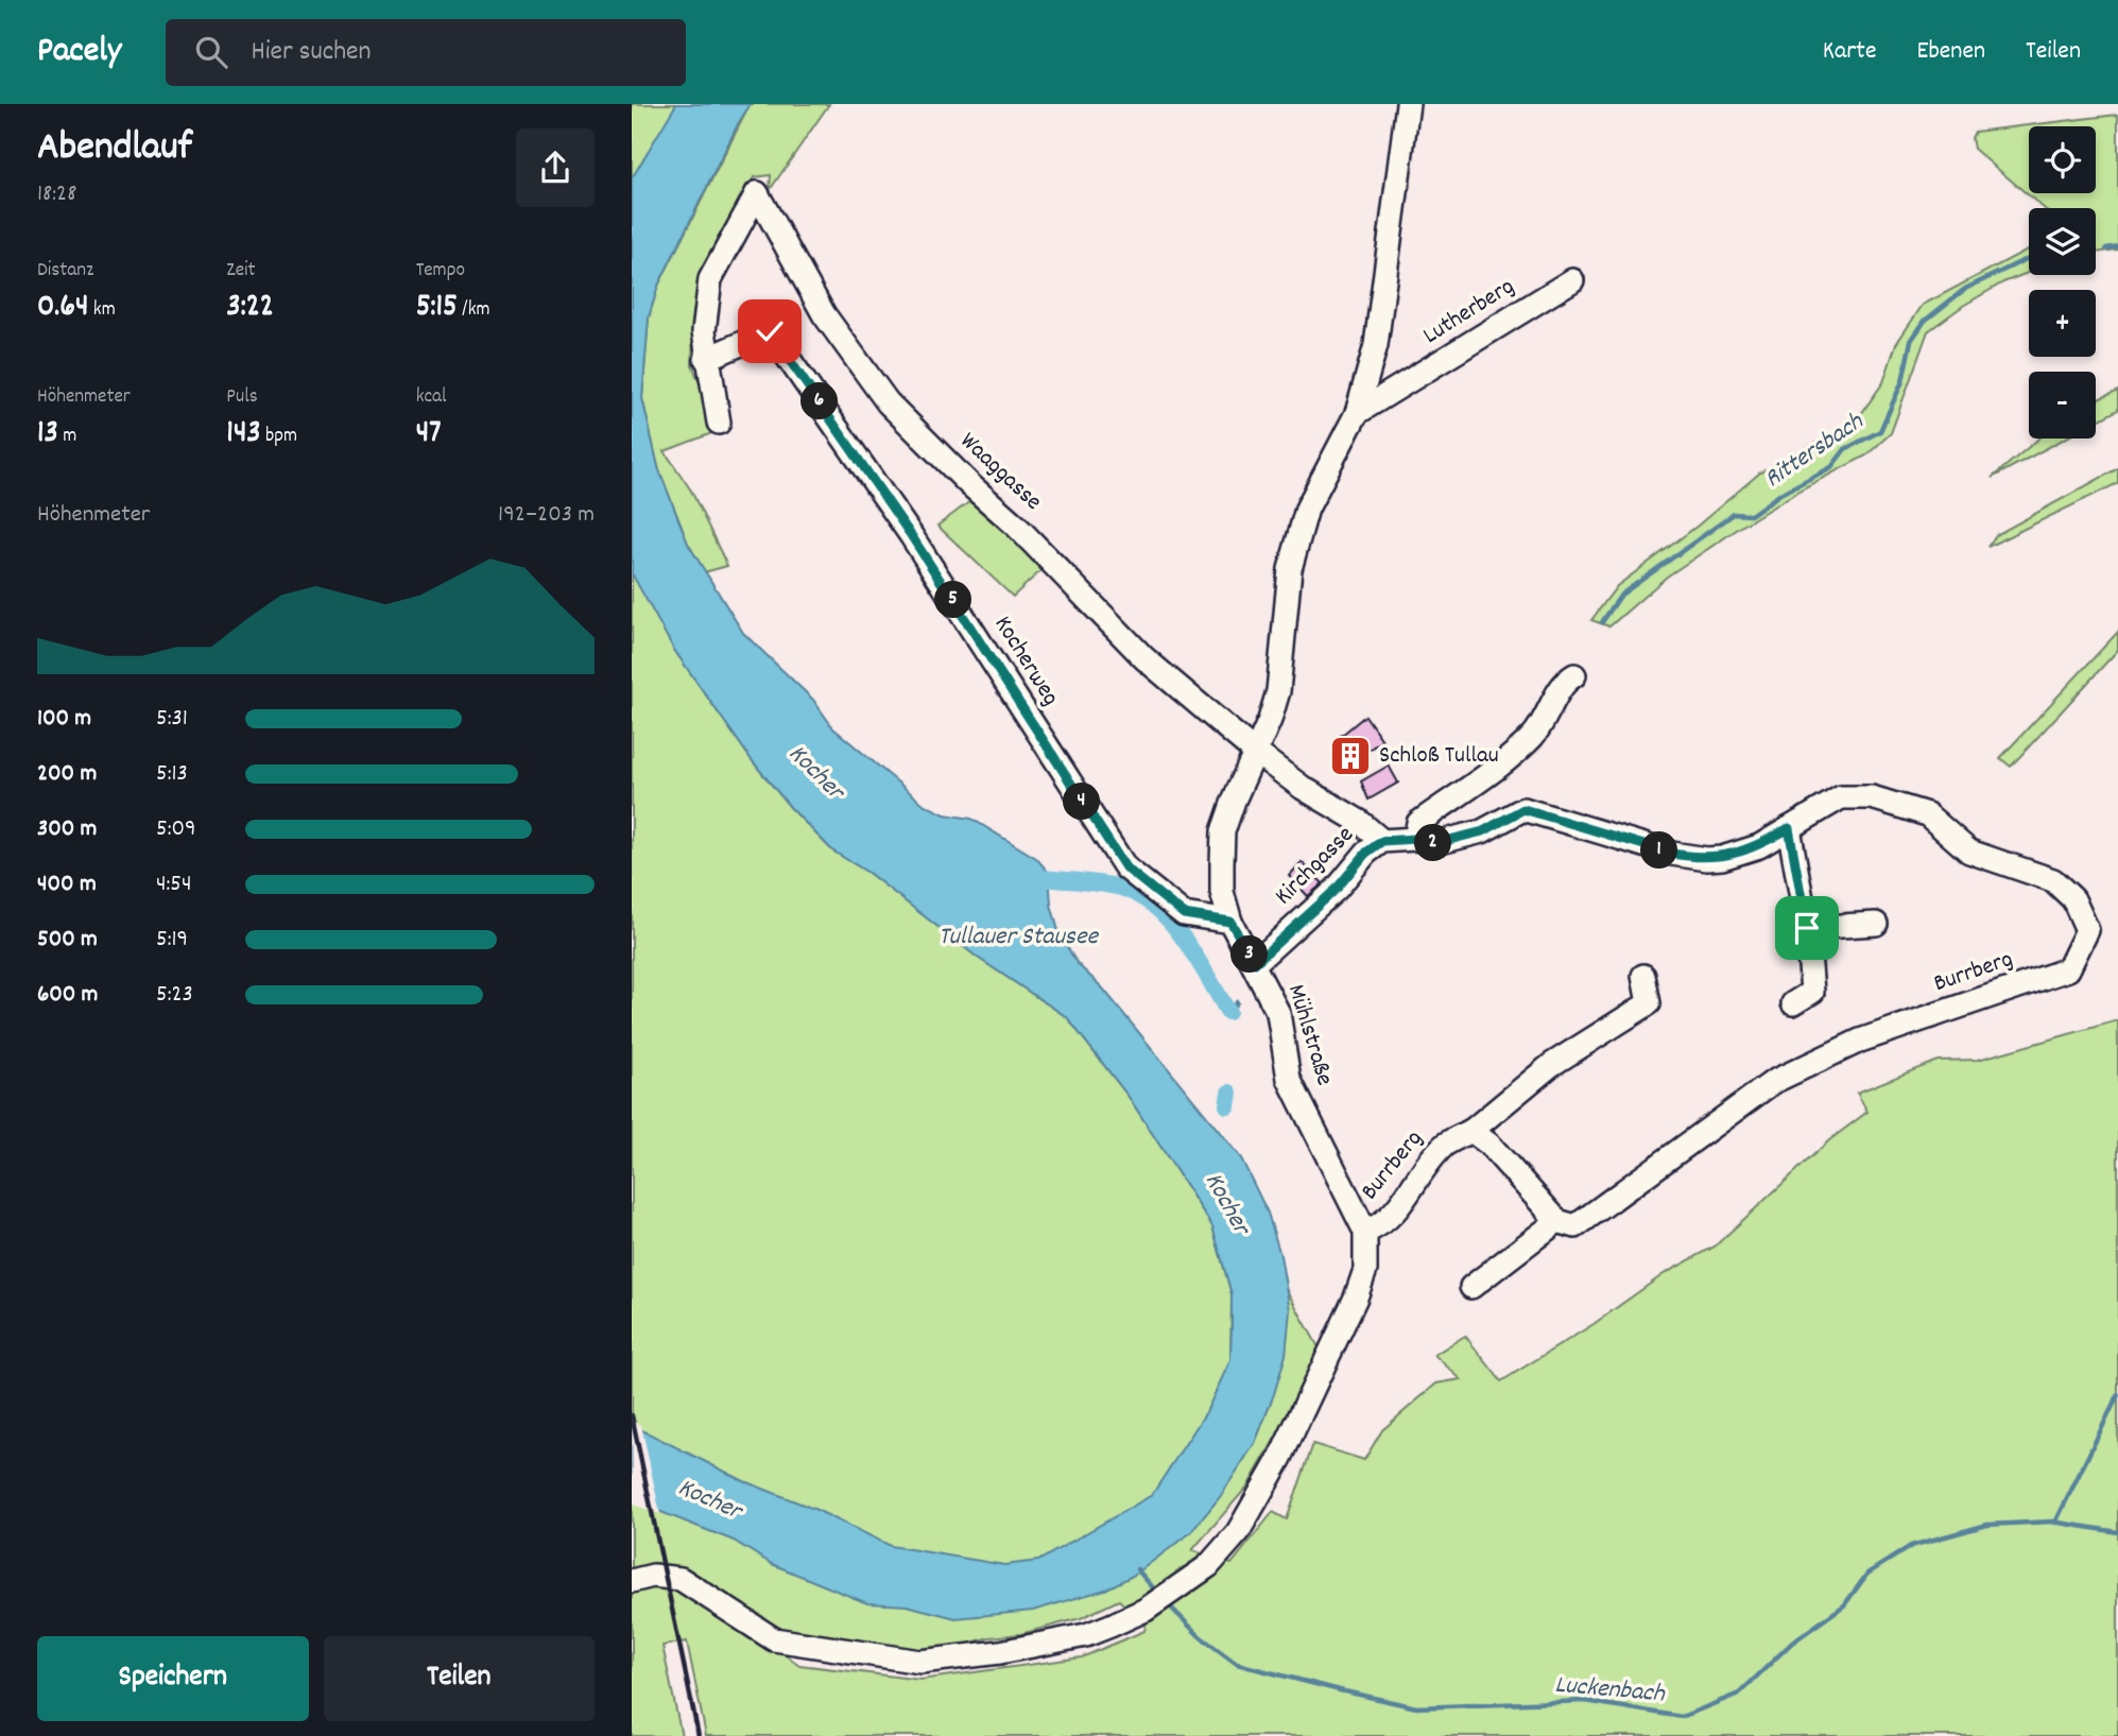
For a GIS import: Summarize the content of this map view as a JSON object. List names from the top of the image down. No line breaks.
{"streets":{"street":["Lutherberg","Waaggasse","Kocherweg","Kirchgasse","Burrberg","Mühlstraße"]},"crossings":[["Lutherberg","Mühlstraße"],["Waaggasse","Kocherweg"],["Waaggasse","Kirchgasse"],["Waaggasse","Mühlstraße"],["Kocherweg","Mühlstraße"],["Kirchgasse","Burrberg"],["Kirchgasse","Mühlstraße"],["Burrberg","Mühlstraße"]],"water":["Rittersbach","Kocher","Tullauer Stausee","Luckenbach"],"places":{"building":["Schloß Tullau"]},"page":{"header":"Pacely","search":"Hier suchen","nav":["Karte","Ebenen","Teilen"],"heading":["Abendlauf","18:28"],"map_buttons":["+","−"],"stats":[["Distanz","0.64 km"],["Zeit","3:22"],["Tempo","5:15 /km"],["Höhenmeter","13 m"],["Puls","143 bpm"],["kcal","47"]],"pins":["6","5","4","2","1","3"],"chart":["Höhenmeter","192–203 m"],"list":[{"name":"100 m","note":"5:31"},{"name":"200 m","note":"5:13"},{"name":"300 m","note":"5:09"},{"name":"400 m","note":"4:54"},{"name":"500 m","note":"5:19"},{"name":"600 m","note":"5:23"}],"buttons":["Speichern","Teilen"]}}
